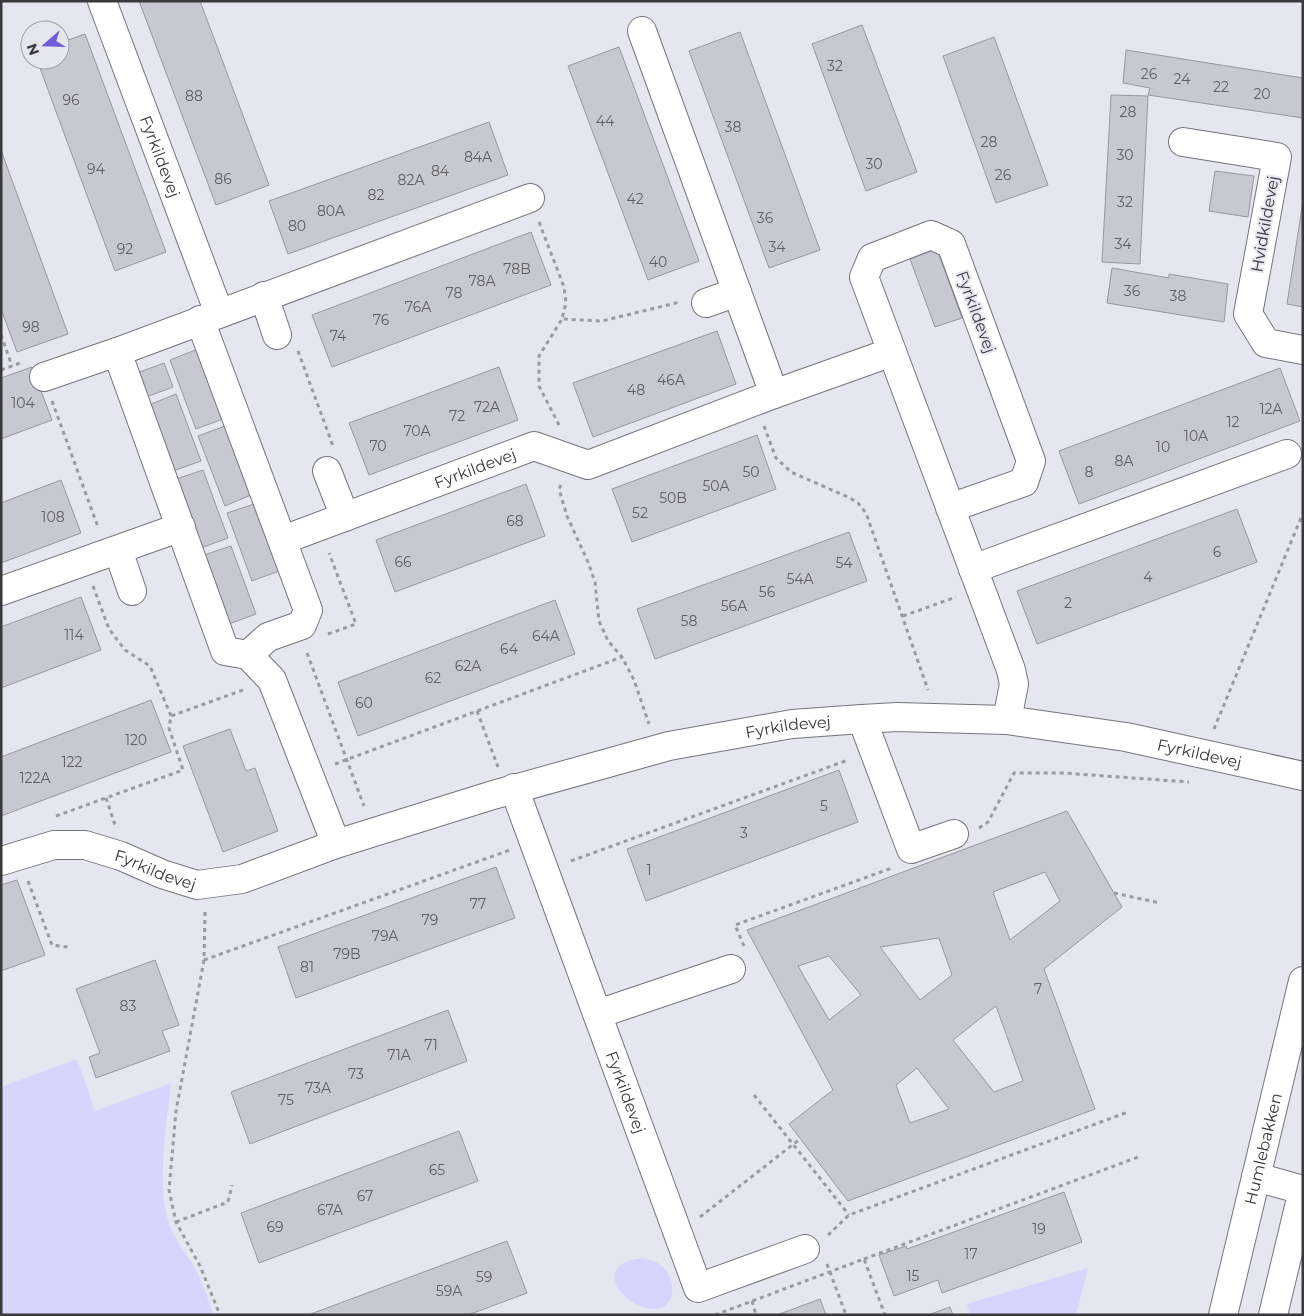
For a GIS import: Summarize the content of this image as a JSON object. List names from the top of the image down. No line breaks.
{"streets":{"street":["Fyrkildevej","Hvidkildevej","Humlebakken"]},"house_numbers":["32","26","24","22","20","88","96","28","44","38","28","30","84A","30","94","84","26","86","82A","82","42","32","80A","36","80","34","34","92","40","78B","78A","36","78","38","76A","76","98","74","46A","48","104","72A","12A","72","12","70A","10A","70","10","8A","50","8","50A","50B","52","108","68","6","66","54","4","54A","56","2","56A","58","114","64A","64","62A","62","60","120","122","122A","5","3","1","77","79","79A","79B","81","7","83","71","71A","73","73A","75","65","67","67A","69","19","17","15","59","59A"],"north":"left"}
